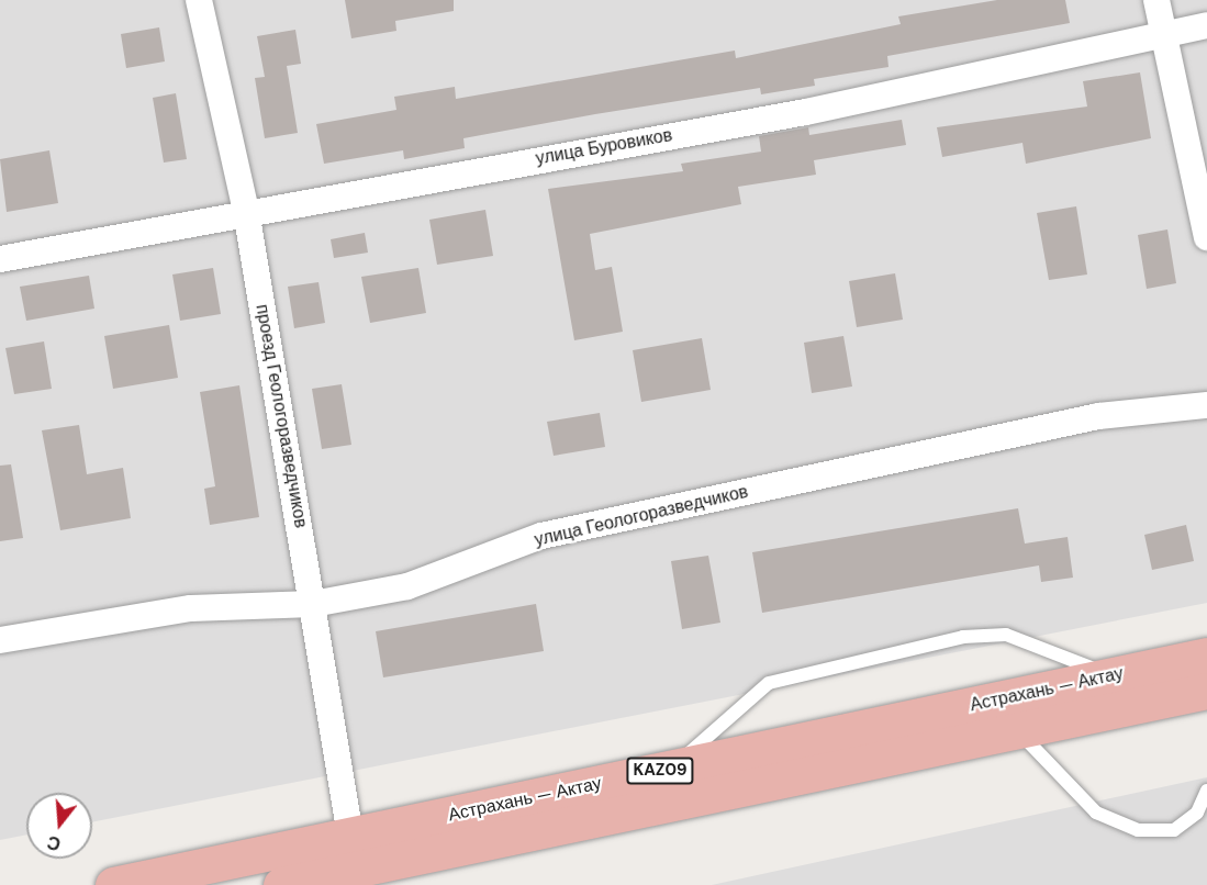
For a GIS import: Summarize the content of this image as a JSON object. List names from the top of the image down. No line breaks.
{"streets":{"highway":["Астрахань — Актау","KAZ09"],"street":["улица Буровиков","проезд Геологоразведчиков","улица Геологоразведчиков"]},"crossings":[["улица Буровиков","проезд Геологоразведчиков"],["проезд Геологоразведчиков","улица Геологоразведчиков"],["проезд Геологоразведчиков","Астрахань — Актау"]],"north":"bottom"}
